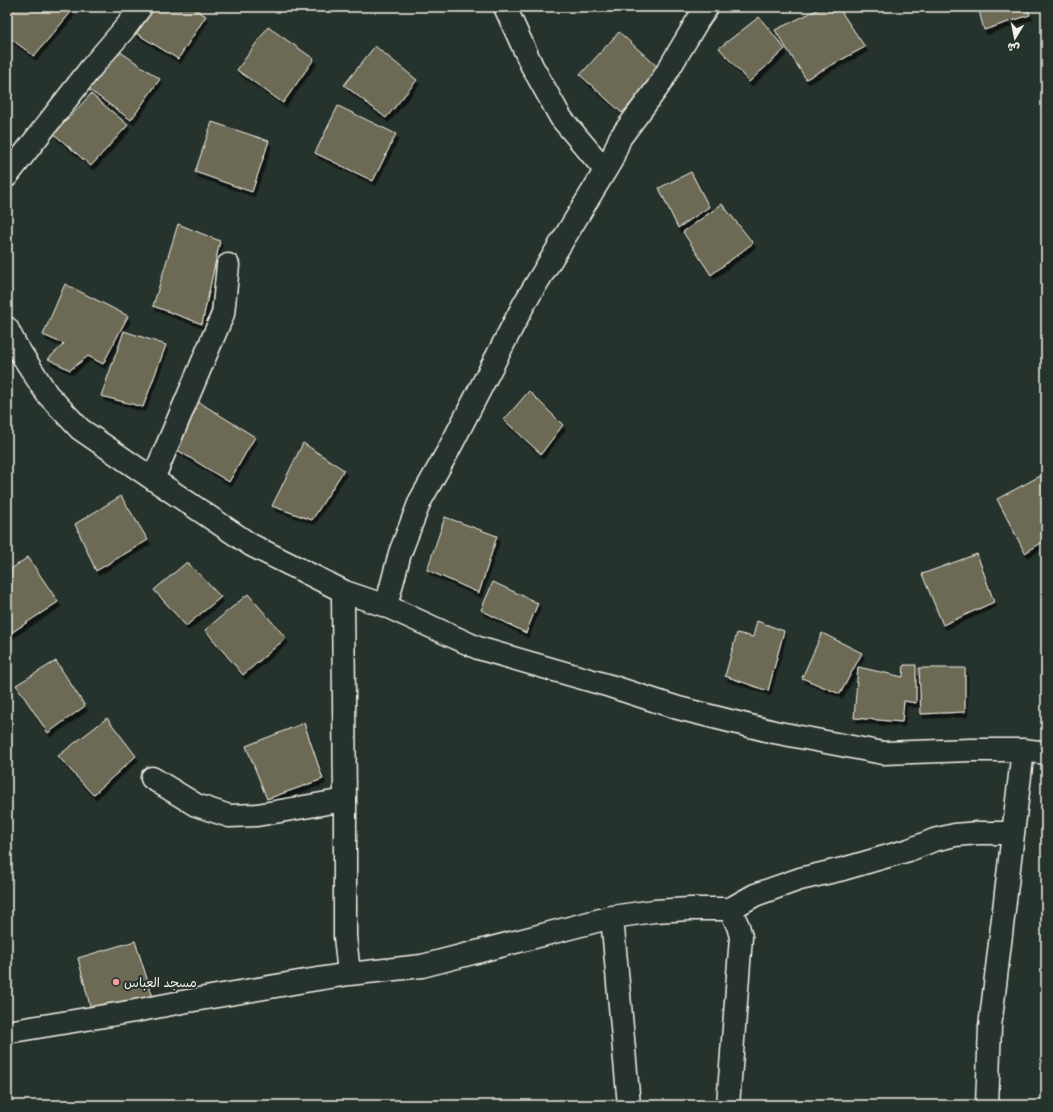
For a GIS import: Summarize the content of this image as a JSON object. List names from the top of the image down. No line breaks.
{"places":["مسجد العباس"],"north":"bottom"}
